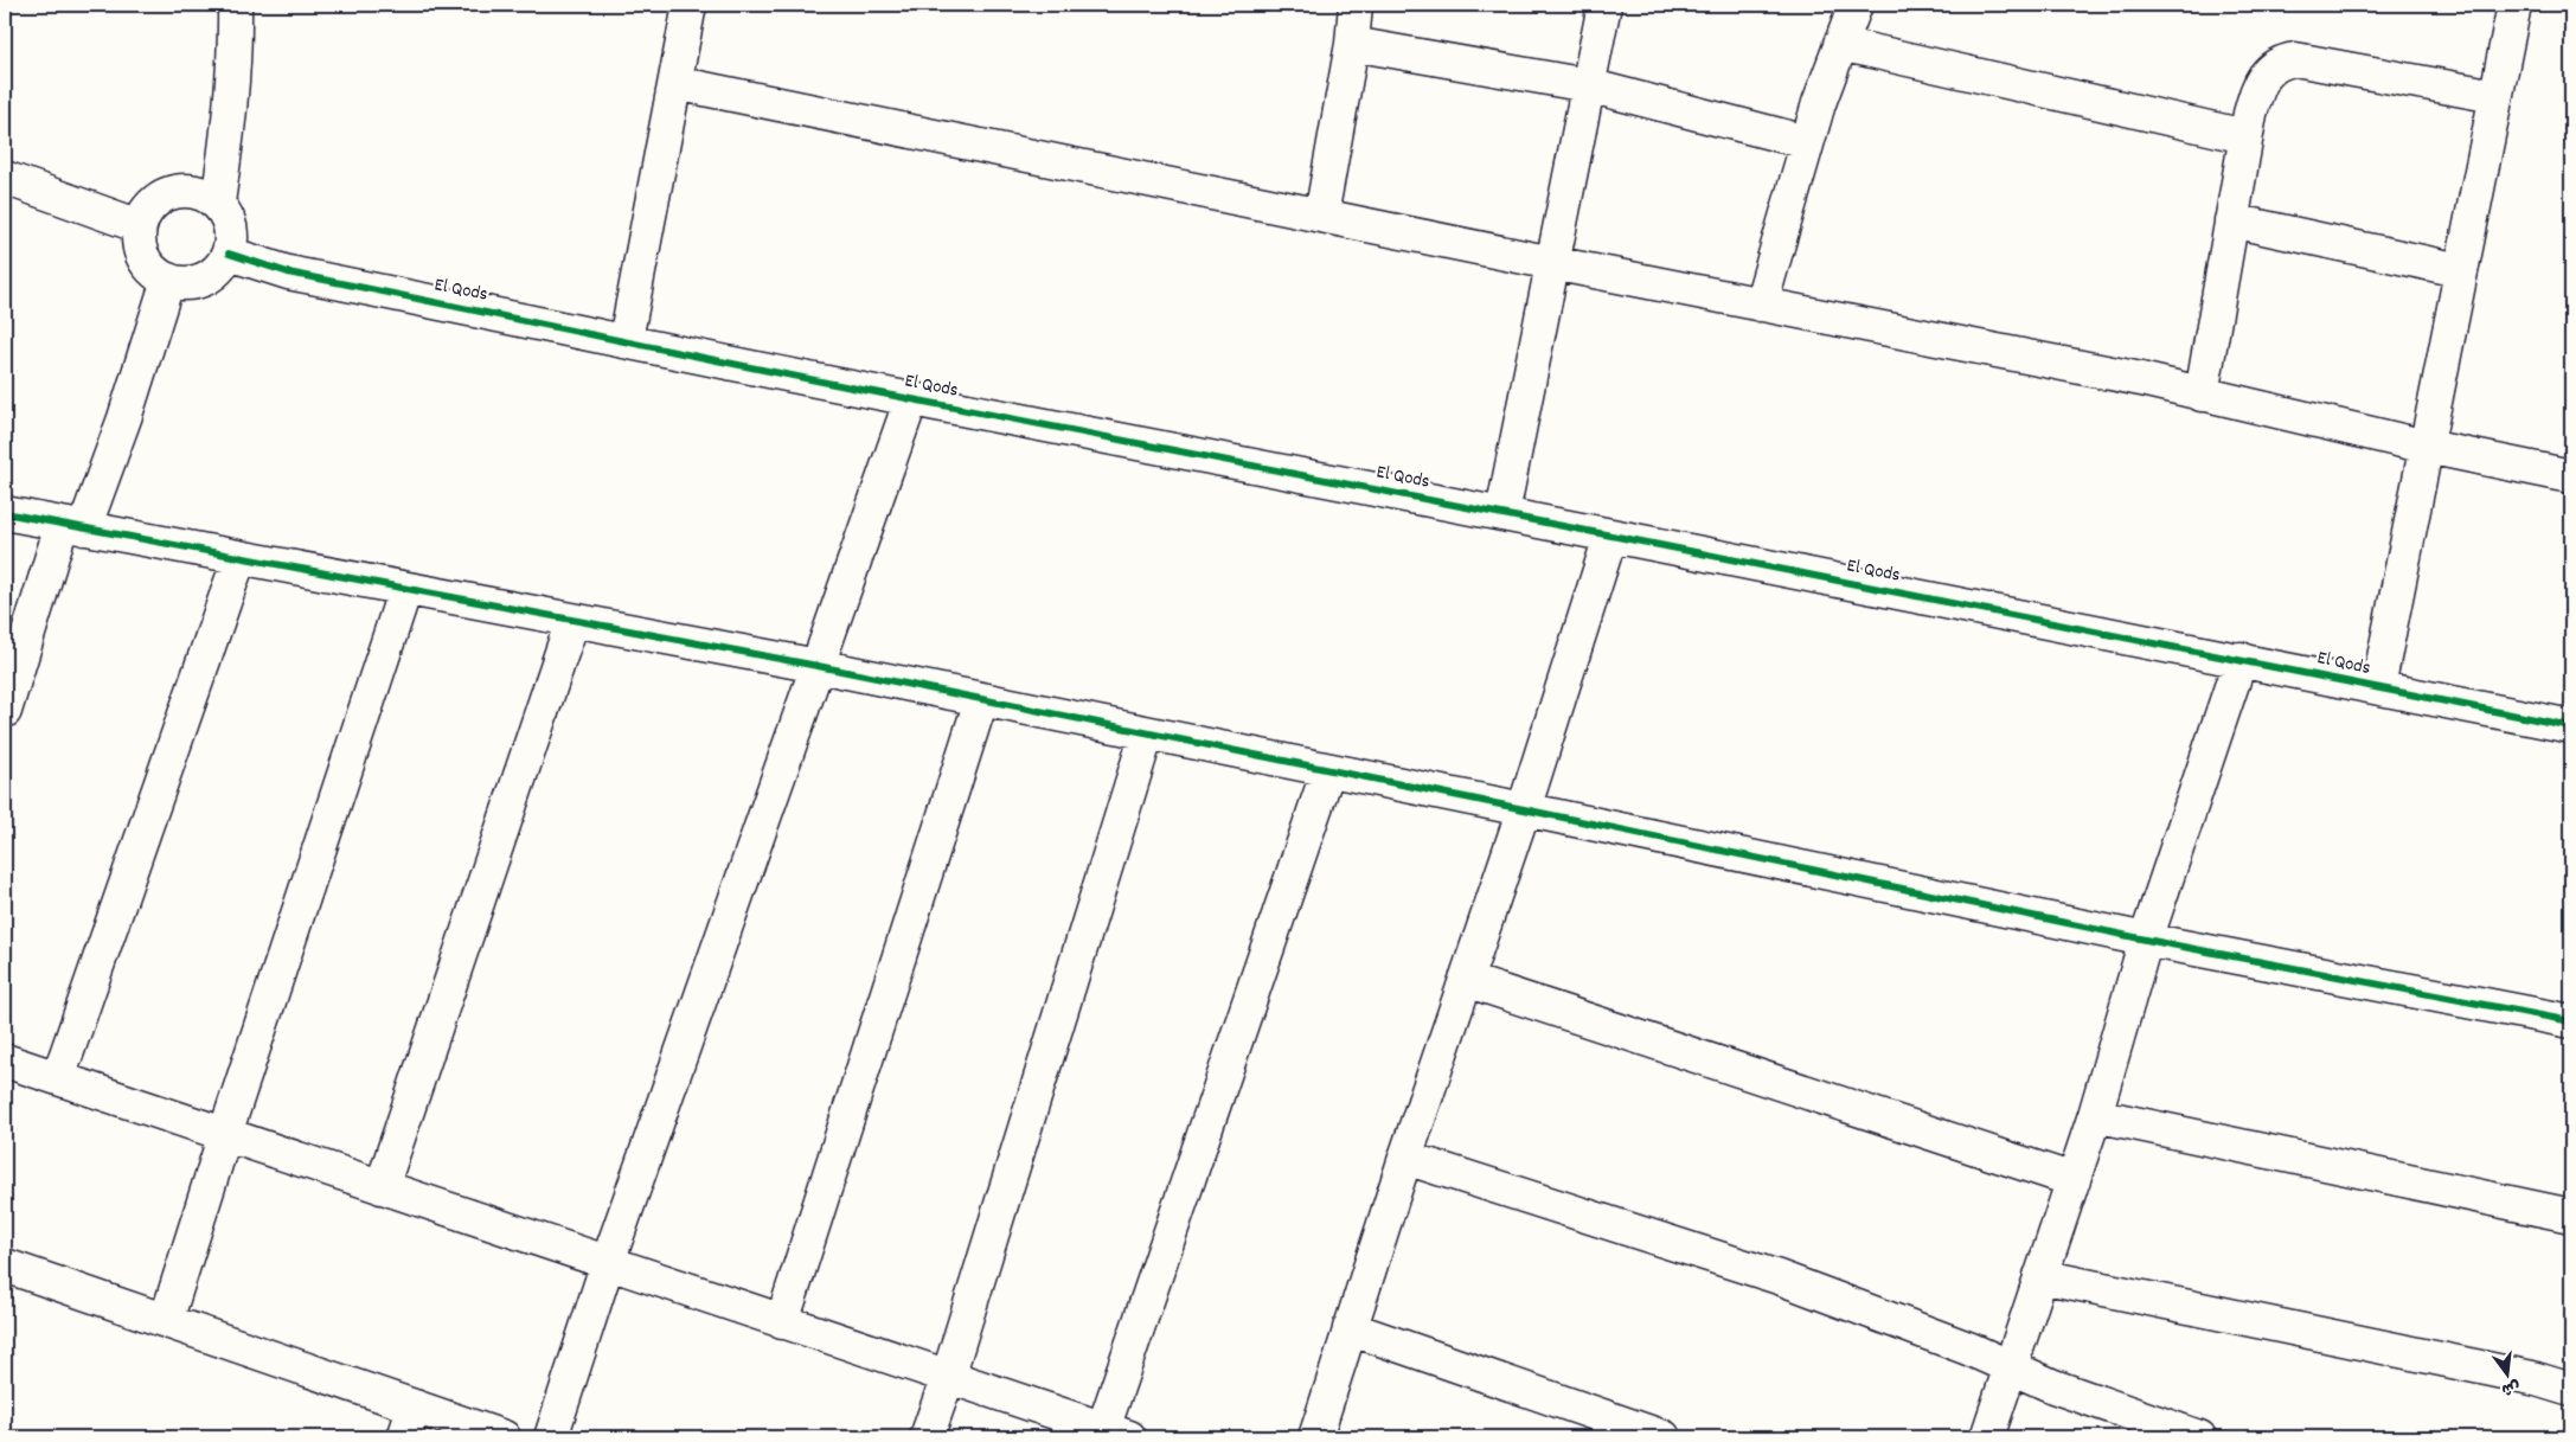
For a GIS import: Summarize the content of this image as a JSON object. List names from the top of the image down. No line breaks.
{"streets":{"street":["El Qods"]},"north":"bottom"}
